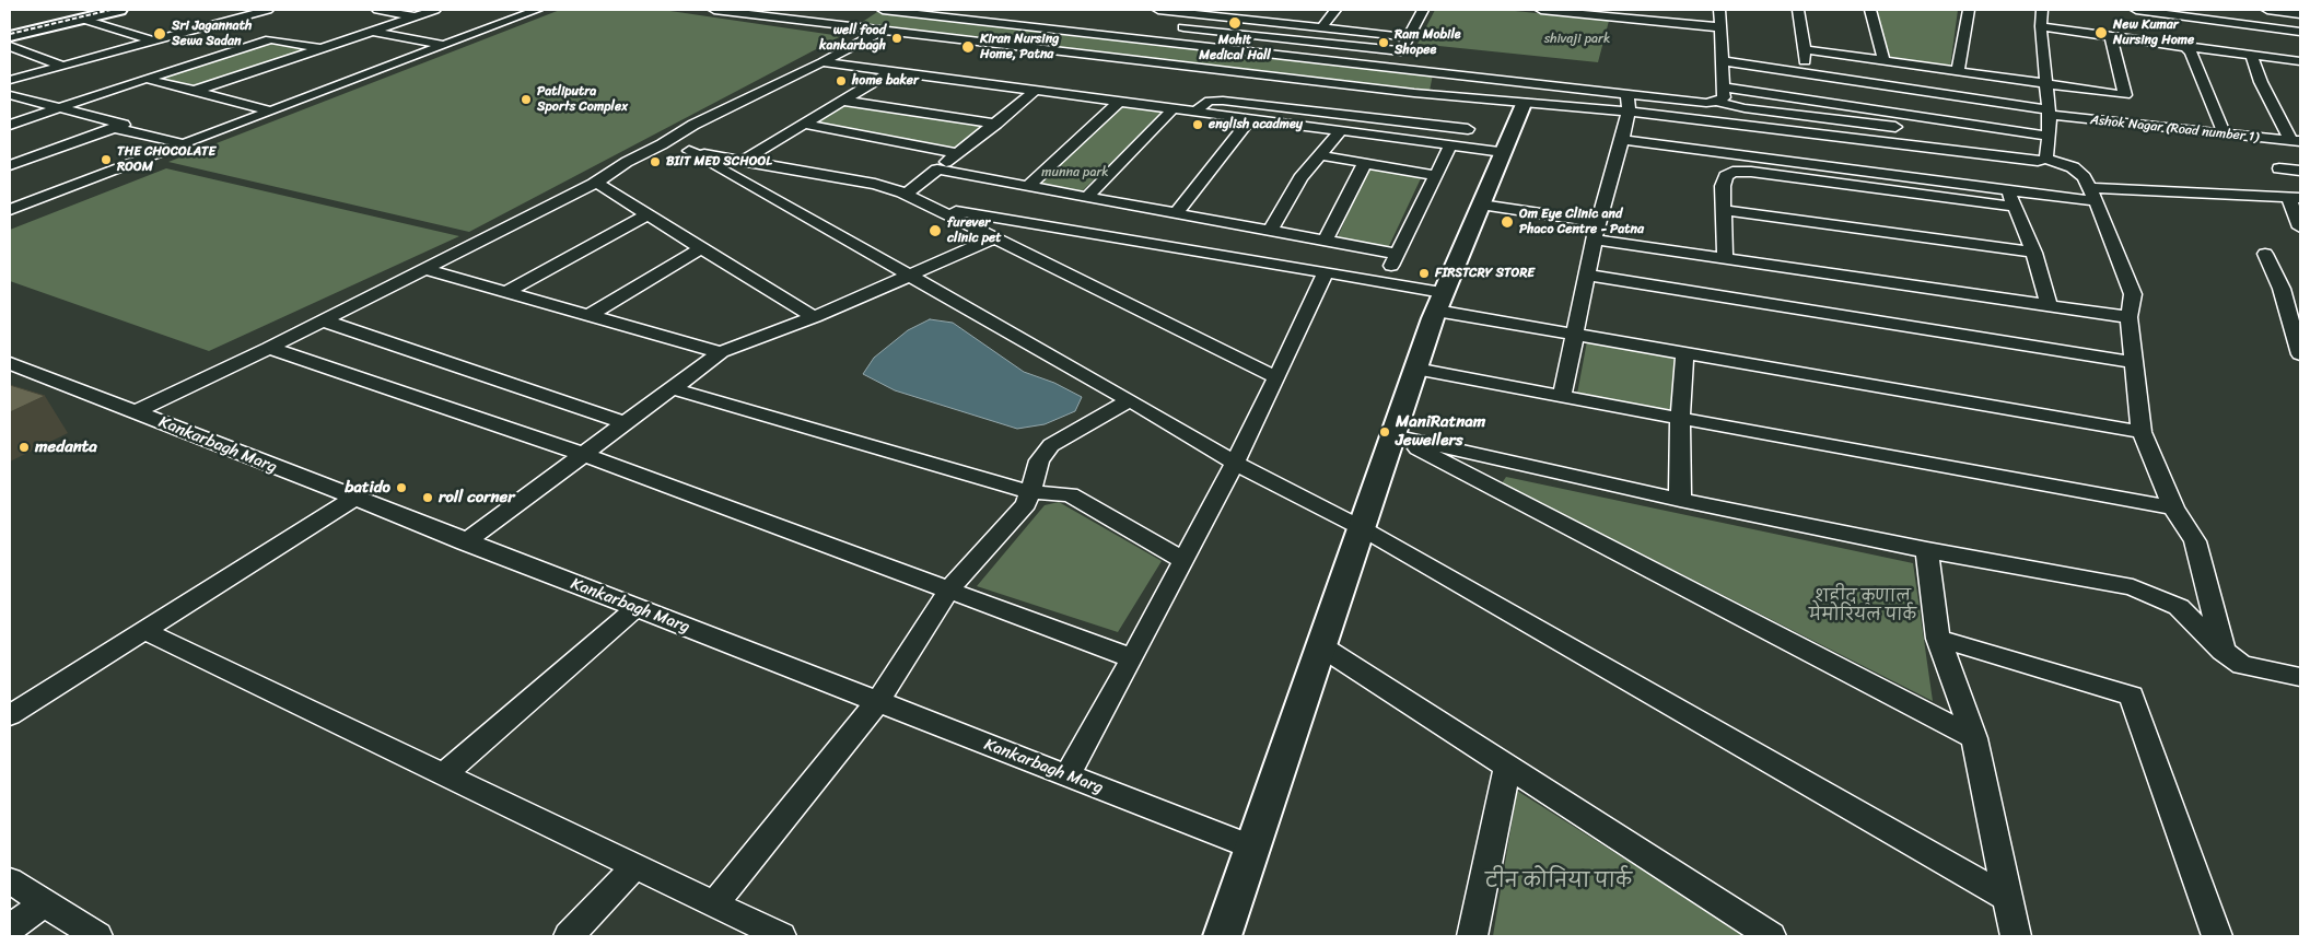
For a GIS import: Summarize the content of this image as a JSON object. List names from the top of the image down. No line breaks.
{"streets":{"street":["Ashok Nagar (Road number 1)","Kankarbagh Marg"]},"parks":["shivaji park","munna park","शहीद कुणाल मेमोरियल पार्क","टीन कोनिया पार्क"],"places":["Mohit Medical Hall","New Kumar Nursing Home","Sri Jagannath Sewa Sadan","well food kankarbagh","Ram Mobile Shopee","Kiran Nursing Home, Patna","home baker","Patliputra Sports Complex","english acadmey","THE CHOCOLATE ROOM","BIIT MED SCHOOL","Om Eye Clinic and Phaco Centre - Patna","furever clinic pet","FIRSTCRY STORE","ManiRatnam Jewellers","medanta","batido","roll corner"]}
